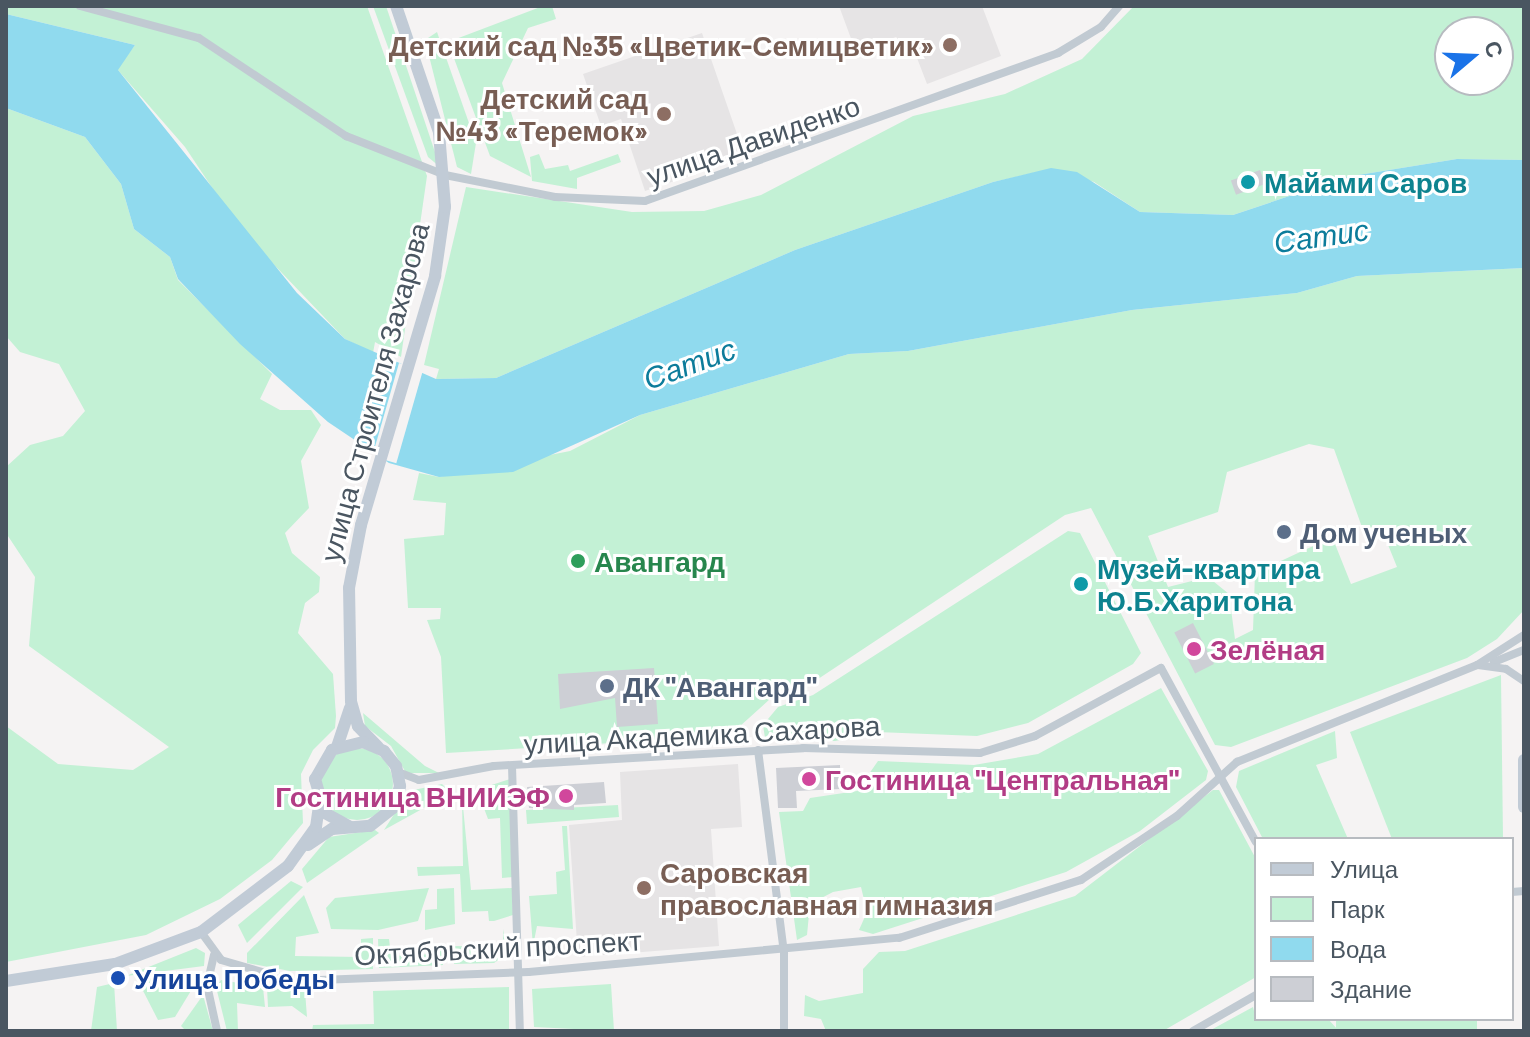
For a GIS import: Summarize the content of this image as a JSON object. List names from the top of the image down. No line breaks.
{"streets":{"street":["улица Давиденко","улица Строителя Захарова","улица Академика Сахарова","Октябрьский проспект"]},"crossings":[["улица Давиденко","улица Строителя Захарова"],["улица Строителя Захарова","улица Академика Сахарова"],["улица Академика Сахарова","Октябрьский проспект"]],"water":["Сатис"],"places":["Детский сад №35 «Цветик-Семицветик»","Детский сад №43 «Теремок»","Майами Саров","Дом ученых","Авангард","Музей-квартира Ю.Б.Харитона","Зелёная","ДК \"Авангард\"","Гостиница \"Центральная\"","Гостиница ВНИИЭФ","Саровская православная гимназия","Улица Победы"],"legend":["Улица","Парк","Вода","Здание"],"north":"right"}
